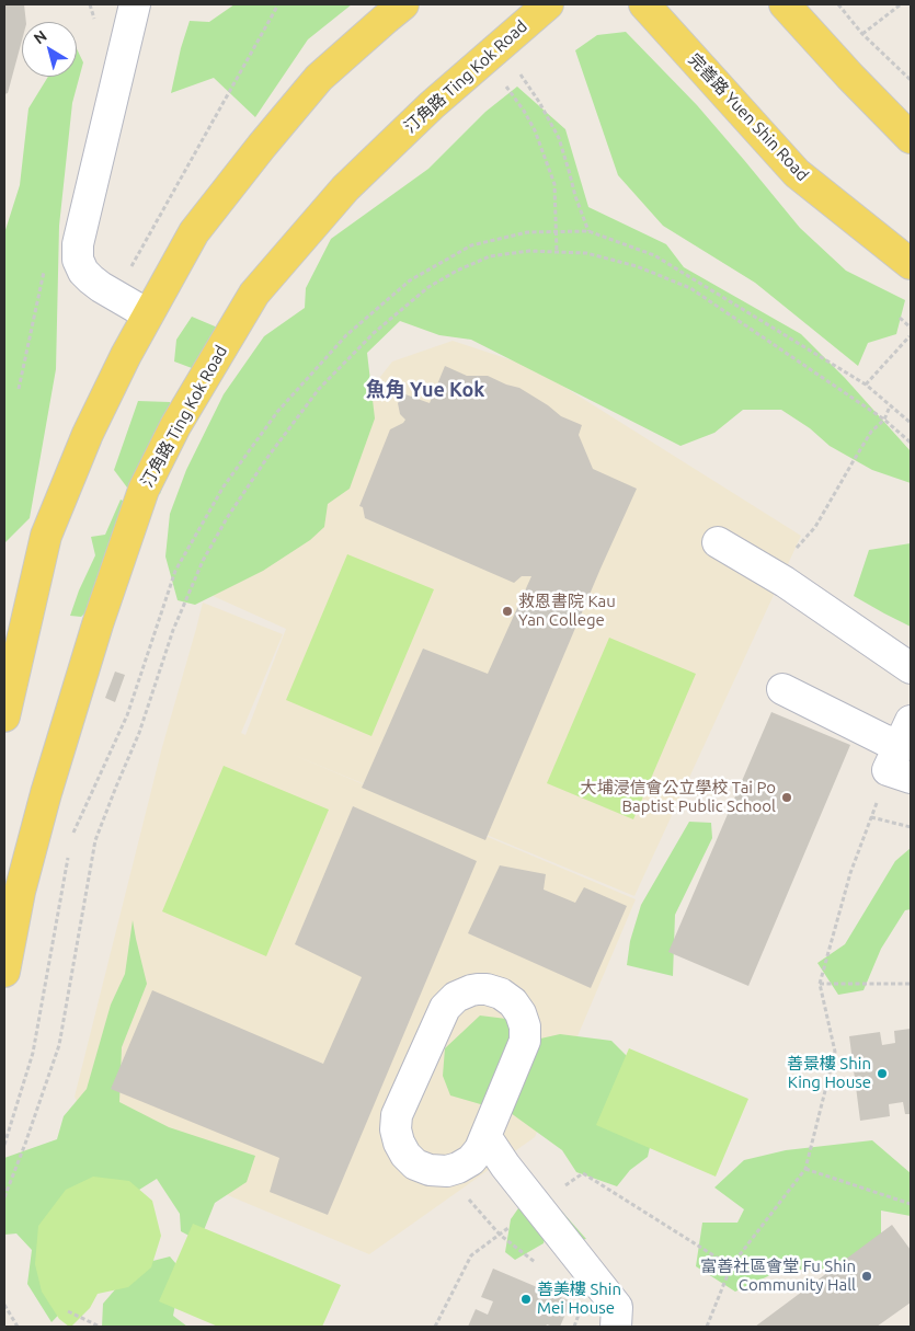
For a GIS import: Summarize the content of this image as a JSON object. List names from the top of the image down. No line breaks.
{"streets":{"main road":["汀角路 Ting Kok Road","完善路 Yuen Shin Road"]},"districts":["魚角 Yue Kok"],"places":["救恩書院 Kau Yan College","大埔浸信會公立學校 Tai Po Baptist Public School","善景樓 Shin King House","富善社區會堂 Fu Shin Community Hall","善美樓 Shin Mei House"],"north":"top left"}
